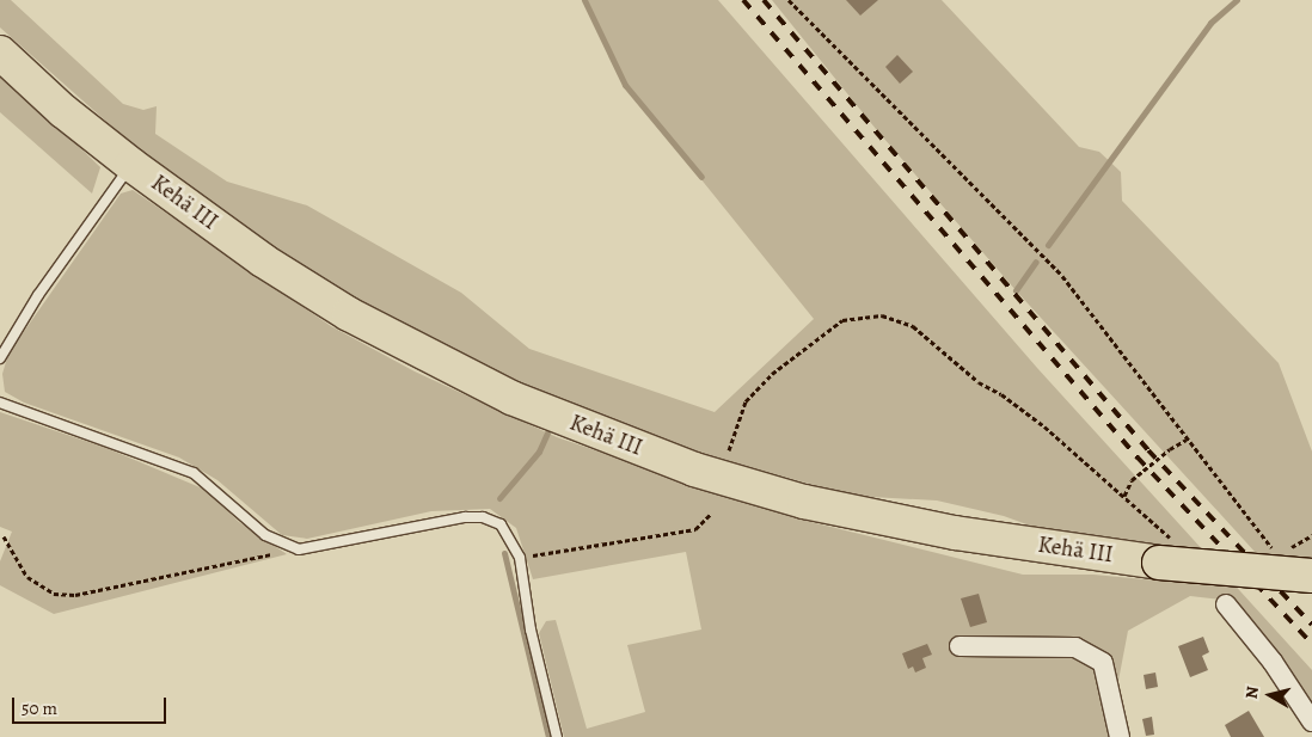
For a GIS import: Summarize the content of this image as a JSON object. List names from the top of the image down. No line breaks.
{"streets":{"highway":["Kehä III"]},"scale_bar":"50 m","north":"left"}
